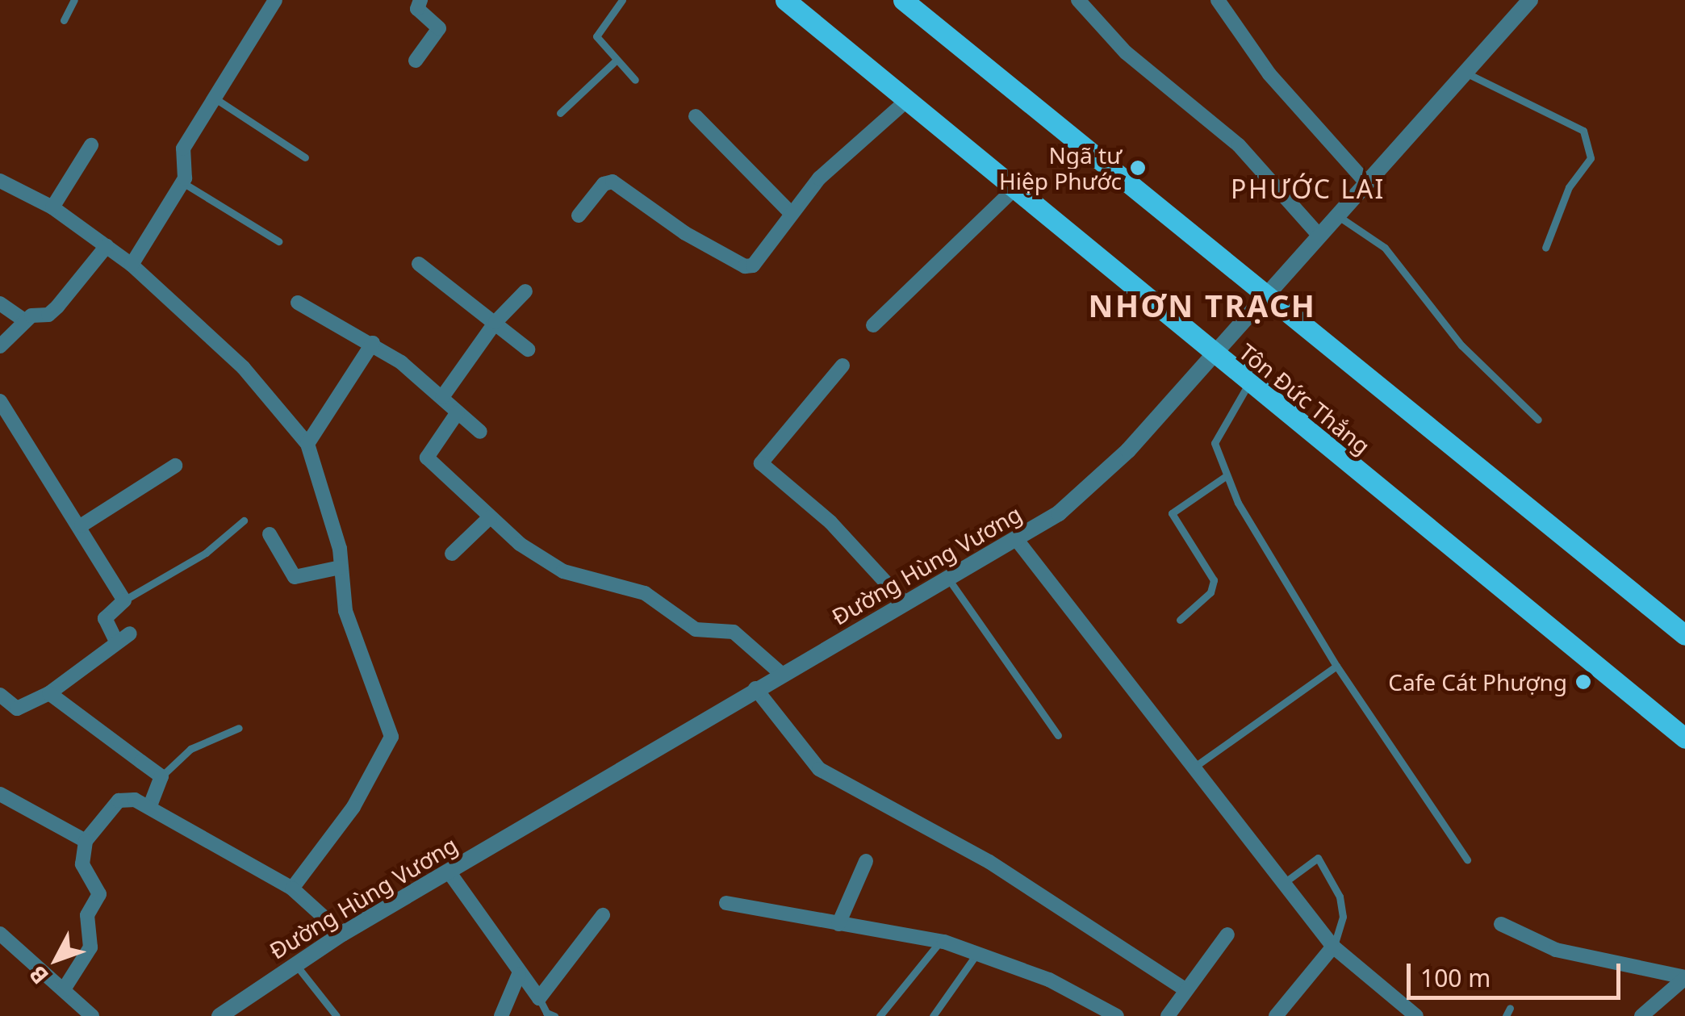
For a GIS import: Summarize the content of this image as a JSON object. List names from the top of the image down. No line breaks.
{"streets":{"main road":["Tôn Đức Thắng"],"street":["Đường Hùng Vương"]},"crossings":[["Tôn Đức Thắng","Đường Hùng Vương"]],"districts":["PHƯỚC LAI","NHƠN TRẠCH"],"places":["Ngã tư Hiệp Phước","Cafe Cát Phượng"],"scale_bar":"100 m","north":"bottom left"}
